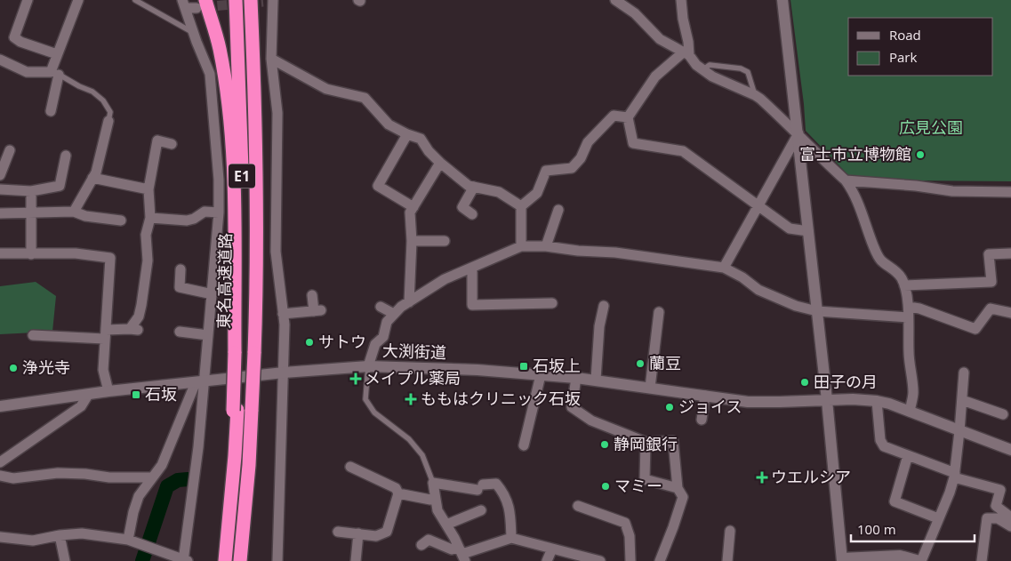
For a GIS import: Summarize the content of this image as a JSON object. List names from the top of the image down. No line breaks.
{"streets":{"highway":["E1","東名高速道路"],"street":["大渕街道"]},"parks":["広見公園"],"places":{"other":["富士市立博物館","サトウ","蘭豆","浄光寺","田子の月","ジョイス","静岡銀行","マミー"],"transit":["石坂上","石坂"],"health":["メイプル薬局","ももはクリニック石坂","ウエルシア"]},"legend":["Road","Park"],"scale_bar":"100 m"}
